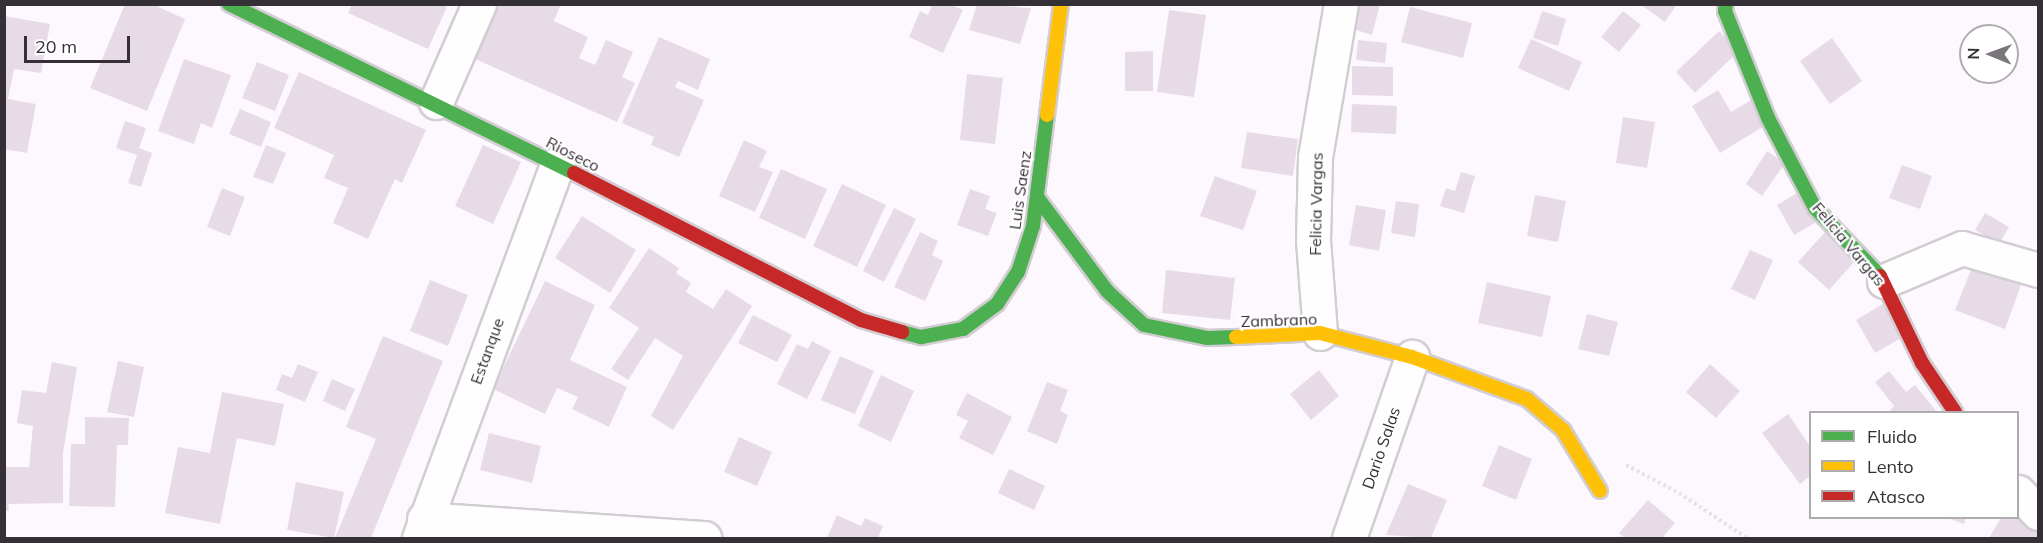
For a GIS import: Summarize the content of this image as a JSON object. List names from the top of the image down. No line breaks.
{"streets":{"main road":["Rioseco","Luis Saenz","Felicia Vargas","Zambrano"],"street":["Estanque","Dario Salas"]},"crossings":[["Rioseco","Luis Saenz"],["Rioseco","Estanque"],["Luis Saenz","Zambrano"],["Felicia Vargas","Zambrano"],["Zambrano","Dario Salas"]],"legend":["Fluido","Lento","Atasco"],"scale_bar":"20 m","north":"left"}
